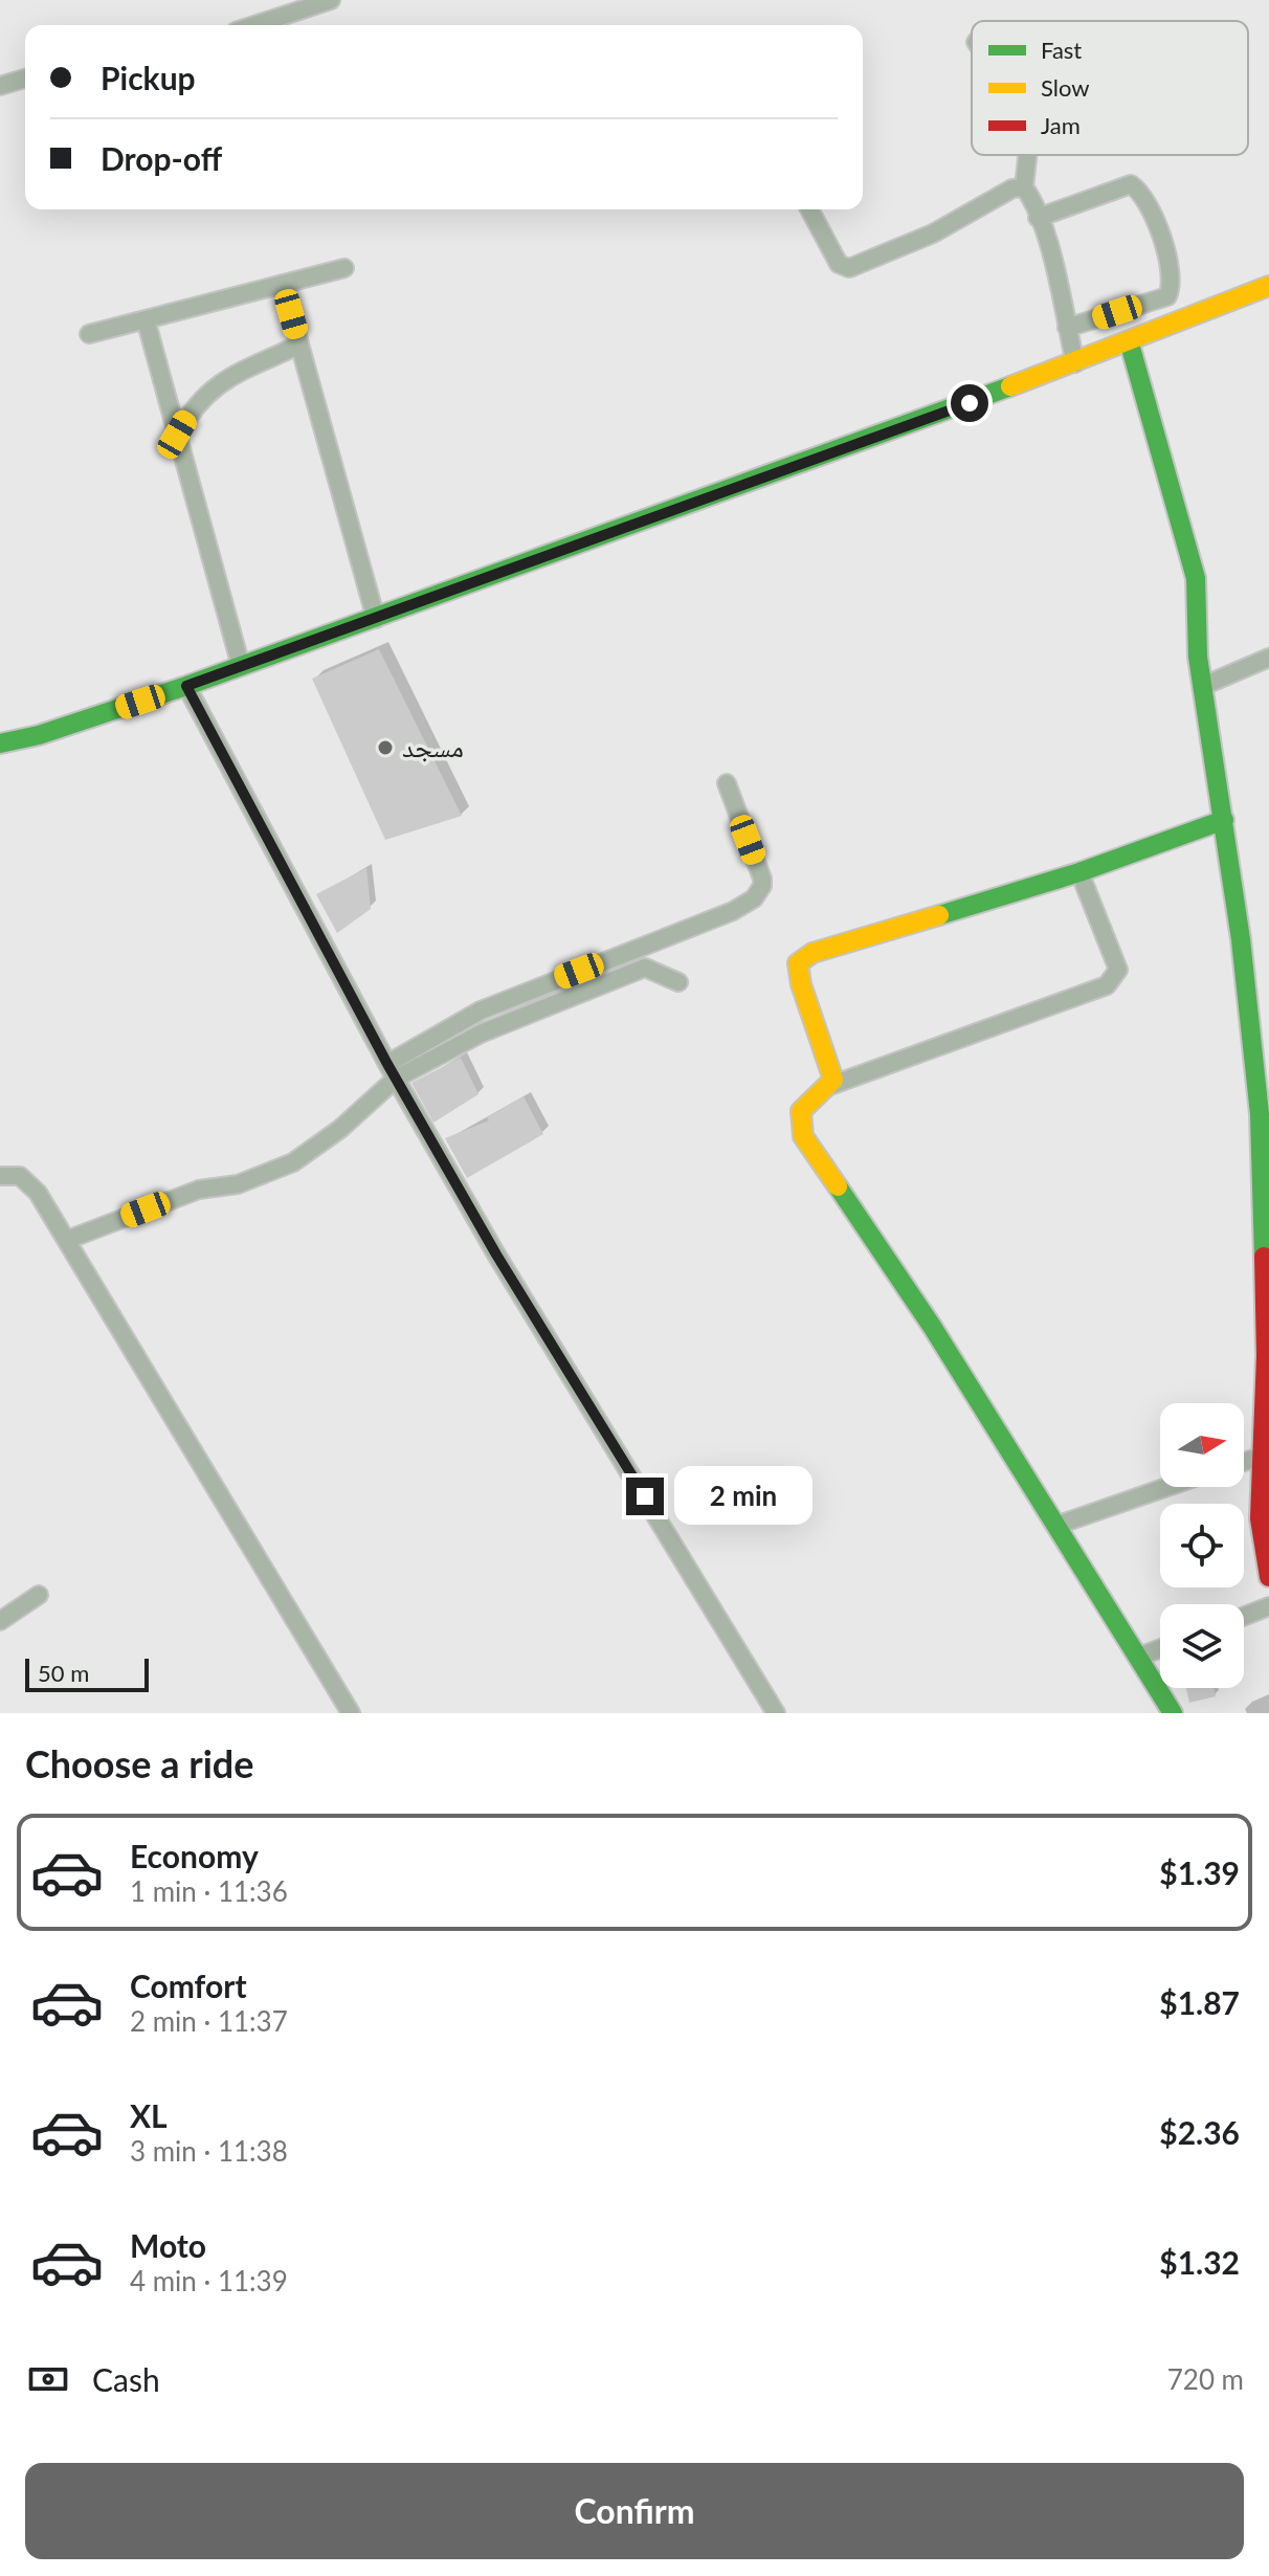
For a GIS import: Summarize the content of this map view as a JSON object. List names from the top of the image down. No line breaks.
{"places":["مسجد"],"legend":["Fast","Slow","Jam"],"scale_bar":"50 m","north":"right","page":{"banner":["Pickup","Drop-off"],"bubble":"2 min","scale":"50 m","heading":"Choose a ride","list":[{"name":"Economy","note":"1 min · 11:36","value":"$1.39"},{"name":"Comfort","note":"2 min · 11:37","value":"$1.87"},{"name":"XL","note":"3 min · 11:38","value":"$2.36"},{"name":"Moto","note":"4 min · 11:39","value":"$1.32"}],"pay":["Cash","720 m"],"buttons":"Confirm"}}
